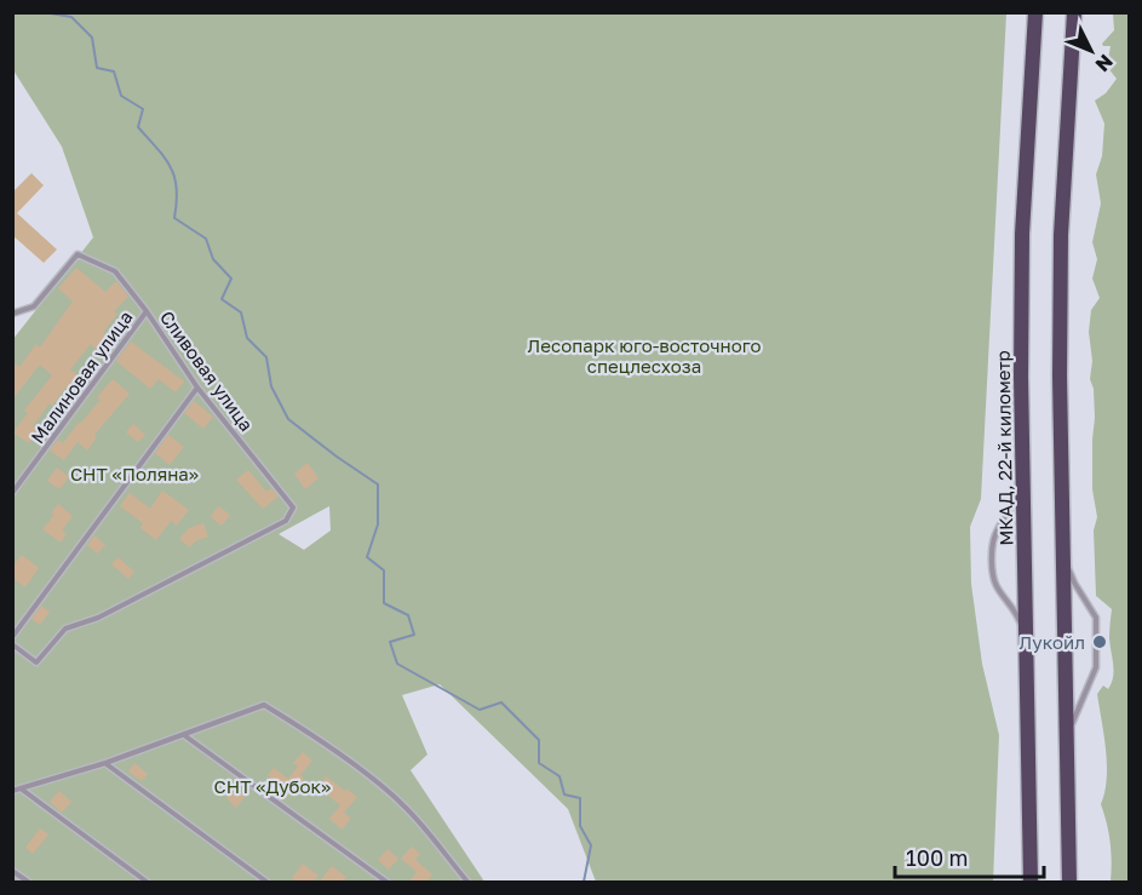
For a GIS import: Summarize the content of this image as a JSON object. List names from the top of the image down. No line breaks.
{"streets":{"highway":["МКАД, 22-й километр"],"lane":["Сливовая улица","Малиновая улица"]},"crossings":[["Сливовая улица","Малиновая улица"]],"parks":["Лесопарк юго-восточного спецлесхоза","СНТ «Поляна»","СНТ «Дубок»"],"places":["Лукойл"],"scale_bar":"100 m","north":"bottom right"}
